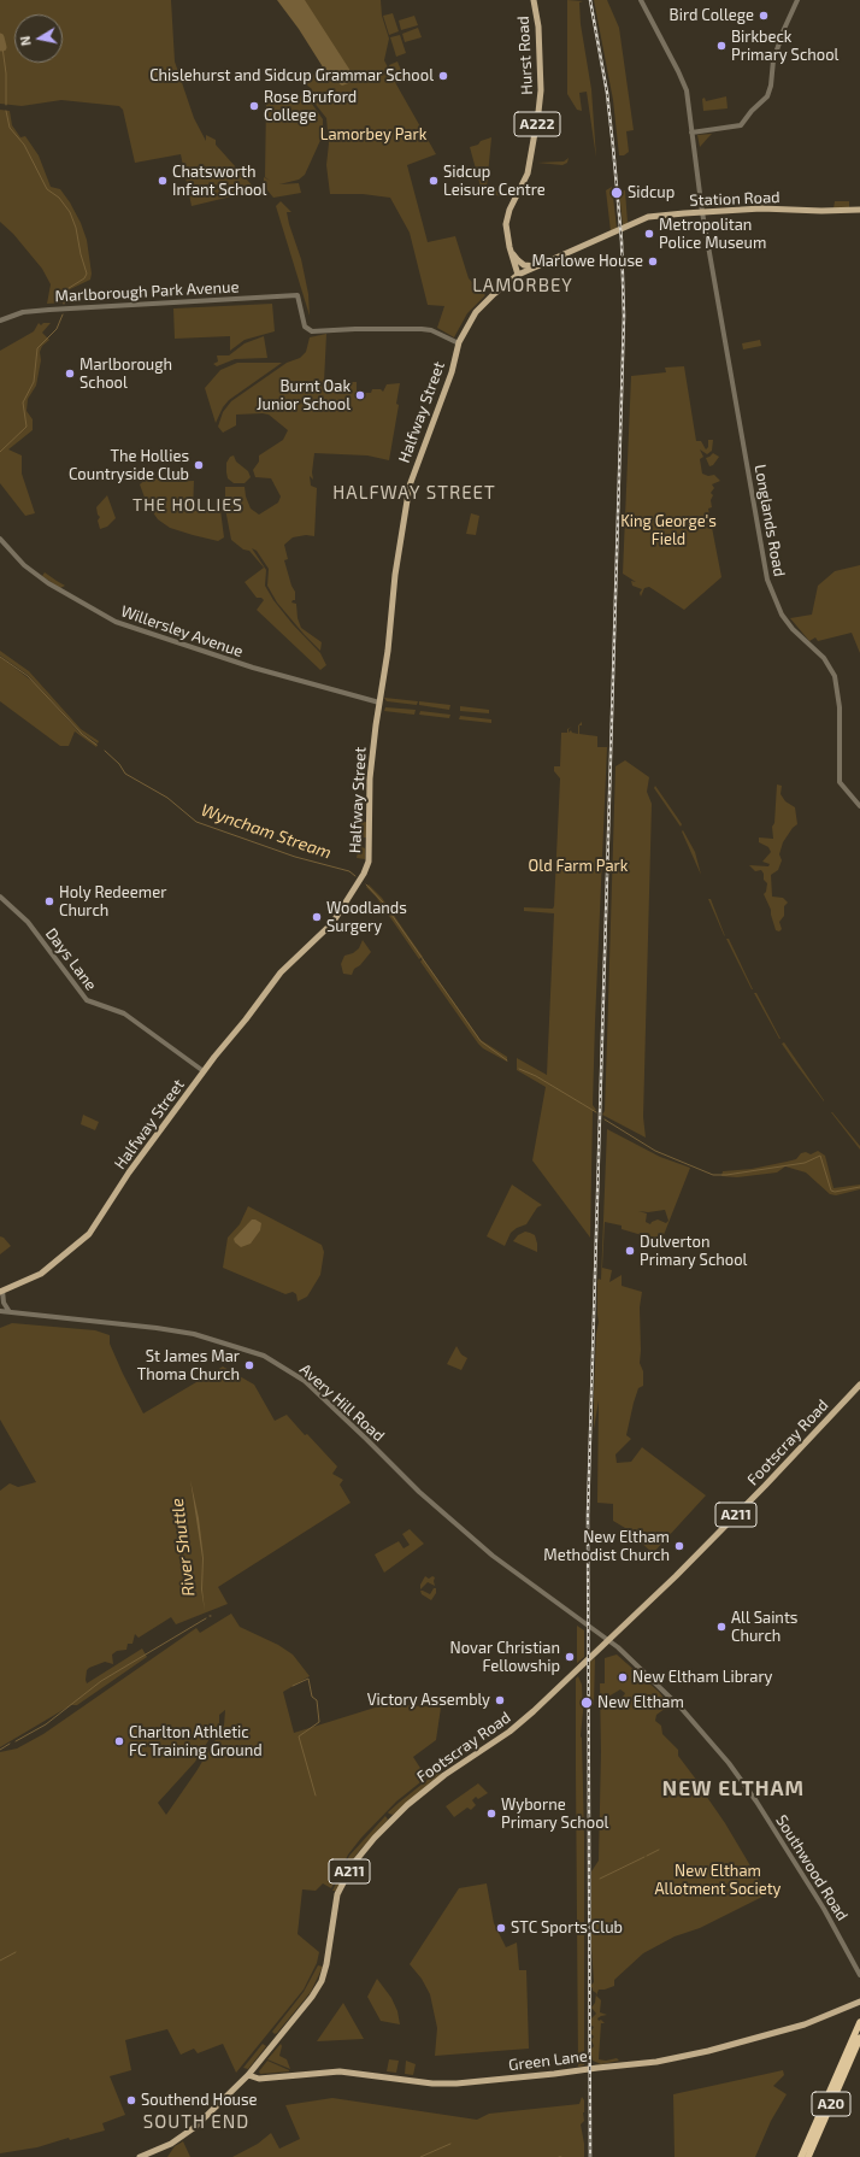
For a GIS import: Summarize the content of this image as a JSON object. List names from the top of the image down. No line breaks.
{"streets":{"highway":["A20"],"main road":["Hurst Road","A222","Station Road","Halfway Street","Footscray Road","A211","Green Lane"],"street":["Marlborough Park Avenue","Longlands Road","Willersley Avenue","Days Lane","Avery Hill Road","Southwood Road"]},"crossings":[["Hurst Road","Station Road"],["Station Road","Halfway Street"],["Station Road","Longlands Road"],["Marlborough Park Avenue","Halfway Street"],["Halfway Street","Willersley Avenue"],["Halfway Street","Days Lane"],["Avery Hill Road","Footscray Road"],["Avery Hill Road","Southwood Road"],["Footscray Road","Southwood Road"],["Footscray Road","Green Lane"]],"districts":["LAMORBEY","HALFWAY STREET","THE HOLLIES","NEW ELTHAM","SOUTH END"],"water":["Wyncham Stream","River Shuttle"],"parks":["Lamorbey Park","King George's Field","Old Farm Park","New Eltham Allotment Society"],"places":["Bird College","Birkbeck Primary School","Chislehurst and Sidcup Grammar School","Rose Bruford College","Chatsworth Infant School","Sidcup Leisure Centre","Sidcup","Metropolitan Police Museum","Marlowe House","Marlborough School","Burnt Oak Junior School","The Hollies Countryside Club","Holy Redeemer Church","Woodlands Surgery","Dulverton Primary School","St James Mar Thoma Church","New Eltham Methodist Church","All Saints Church","Novar Christian Fellowship","New Eltham Library","Victory Assembly","New Eltham","Charlton Athletic FC Training Ground","Wyborne Primary School","STC Sports Club","Southend House"],"north":"left"}
